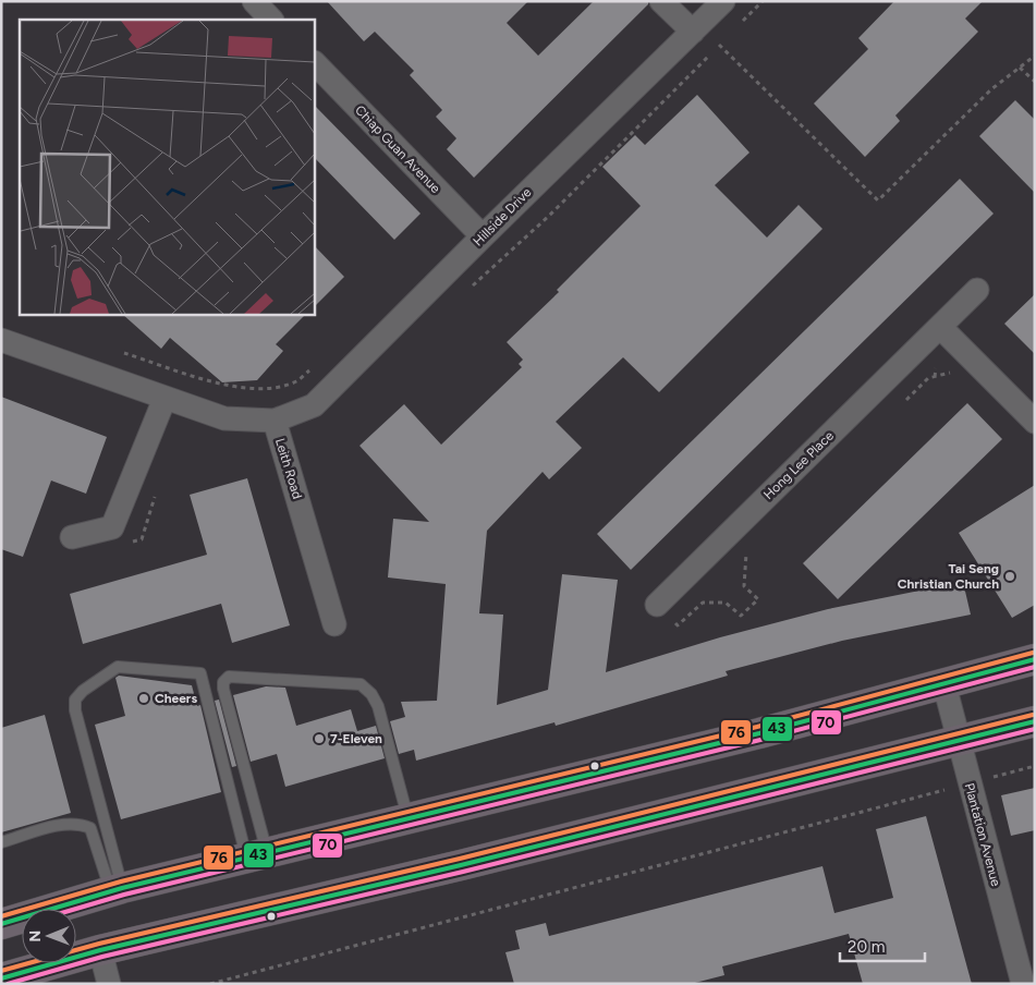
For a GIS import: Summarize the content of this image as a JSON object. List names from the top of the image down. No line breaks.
{"streets":{"street":["Chiap Guan Avenue","Hillside Drive","Hong Lee Place","Leith Road","Plantation Avenue"]},"crossings":[["Chiap Guan Avenue","Hillside Drive"],["Hillside Drive","Leith Road"]],"places":["Tai Seng Christian Church","Cheers","7-Eleven"],"lines":["transit line 76","transit line 43","transit line 70"],"scale_bar":"20 m","north":"left"}
